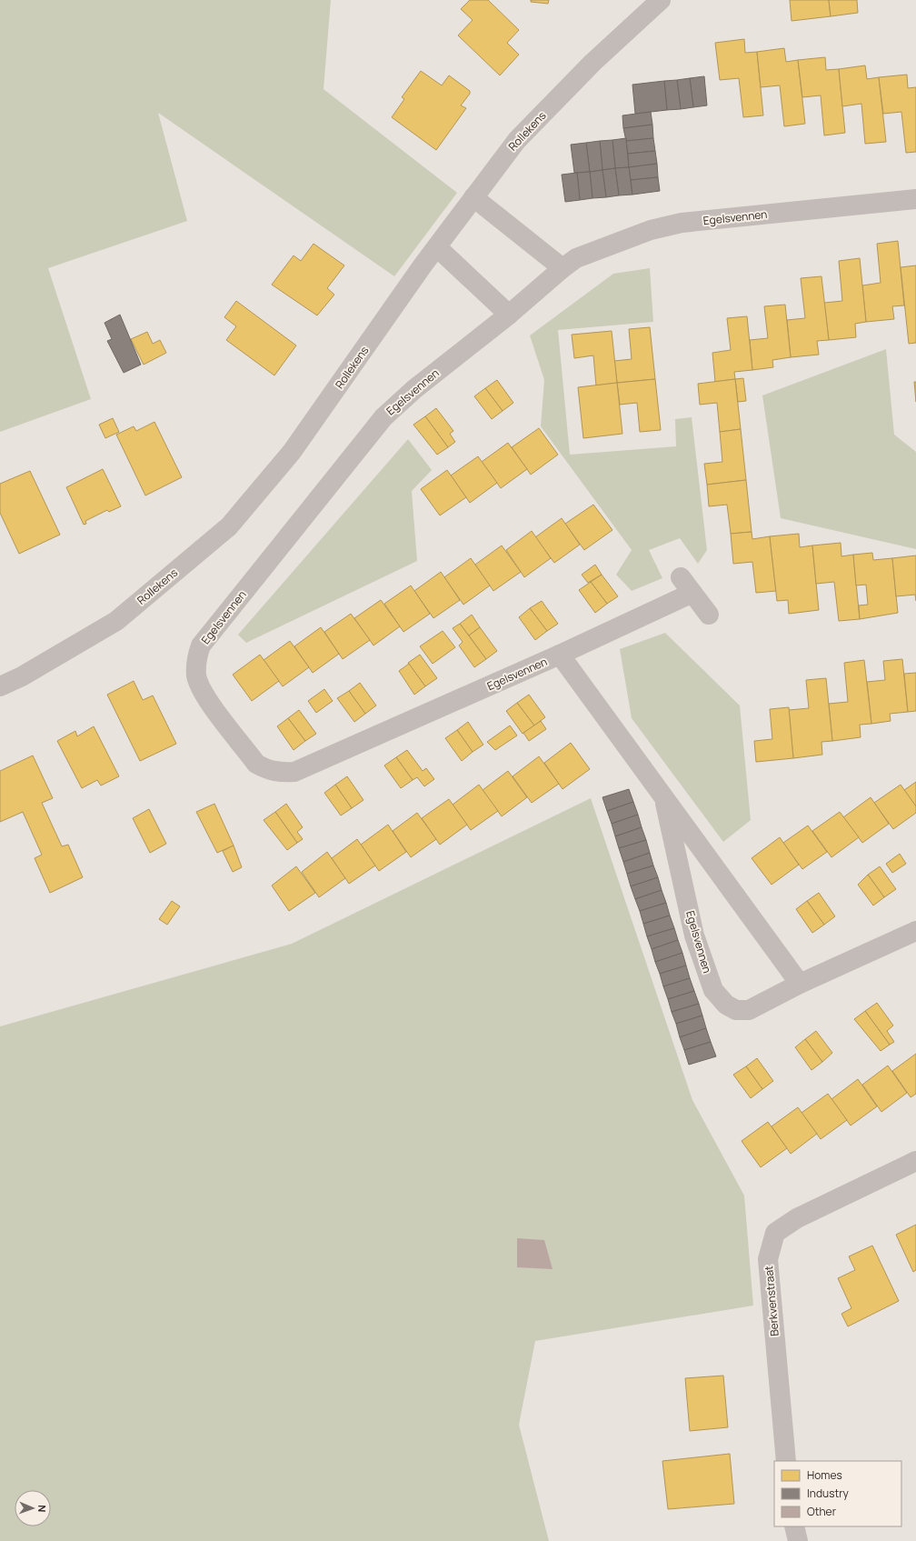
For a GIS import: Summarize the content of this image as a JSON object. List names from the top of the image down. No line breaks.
{"streets":{"street":["Rollekens","Egelsvennen","Berkvenstraat"]},"legend":["Homes","Industry","Other"],"north":"right"}
